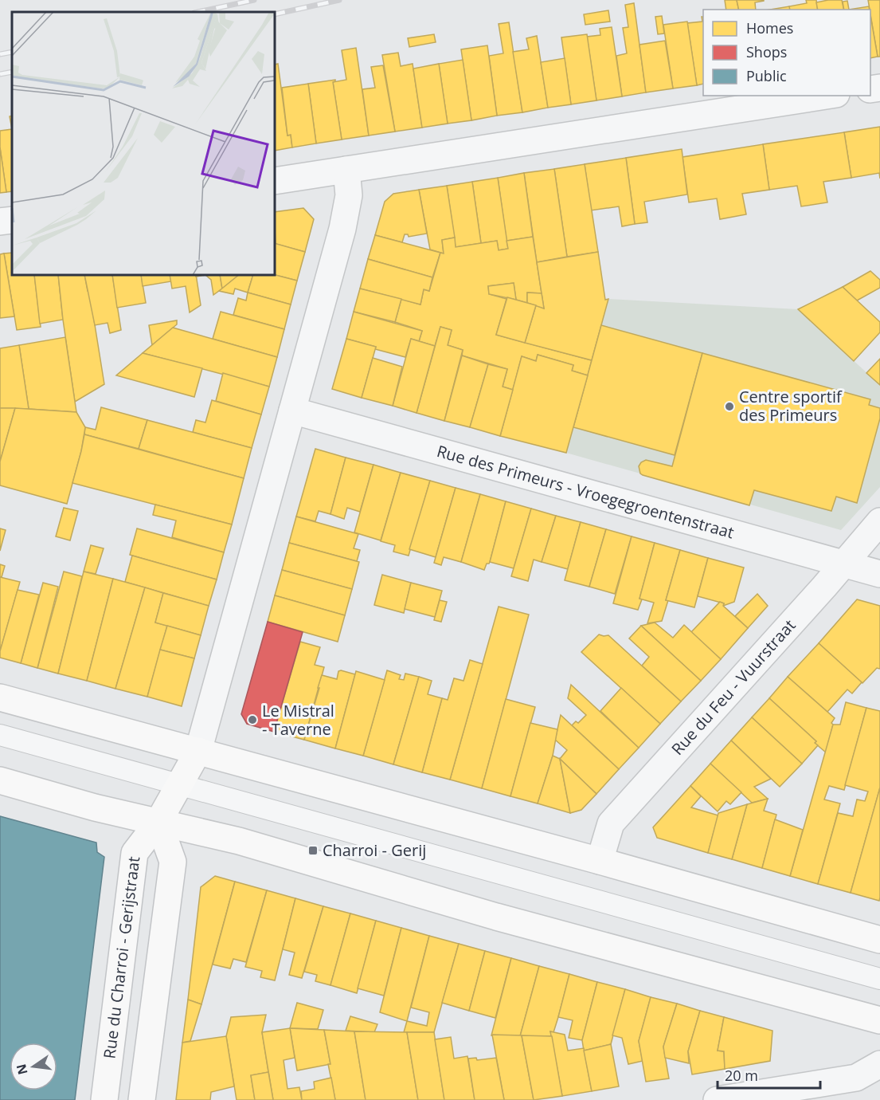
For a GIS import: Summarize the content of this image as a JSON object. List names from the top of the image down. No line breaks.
{"streets":{"main road":["Rue du Charroi - Gerijstraat"],"street":["Rue des Primeurs - Vroegegroentenstraat","Rue du Feu - Vuurstraat"]},"crossings":[["Rue des Primeurs - Vroegegroentenstraat","Rue du Feu - Vuurstraat"]],"places":{"other":["Centre sportif des Primeurs","Le Mistral - Taverne"],"transit":["Charroi - Gerij"]},"legend":["Homes","Shops","Public"],"scale_bar":"20 m","north":"left"}
